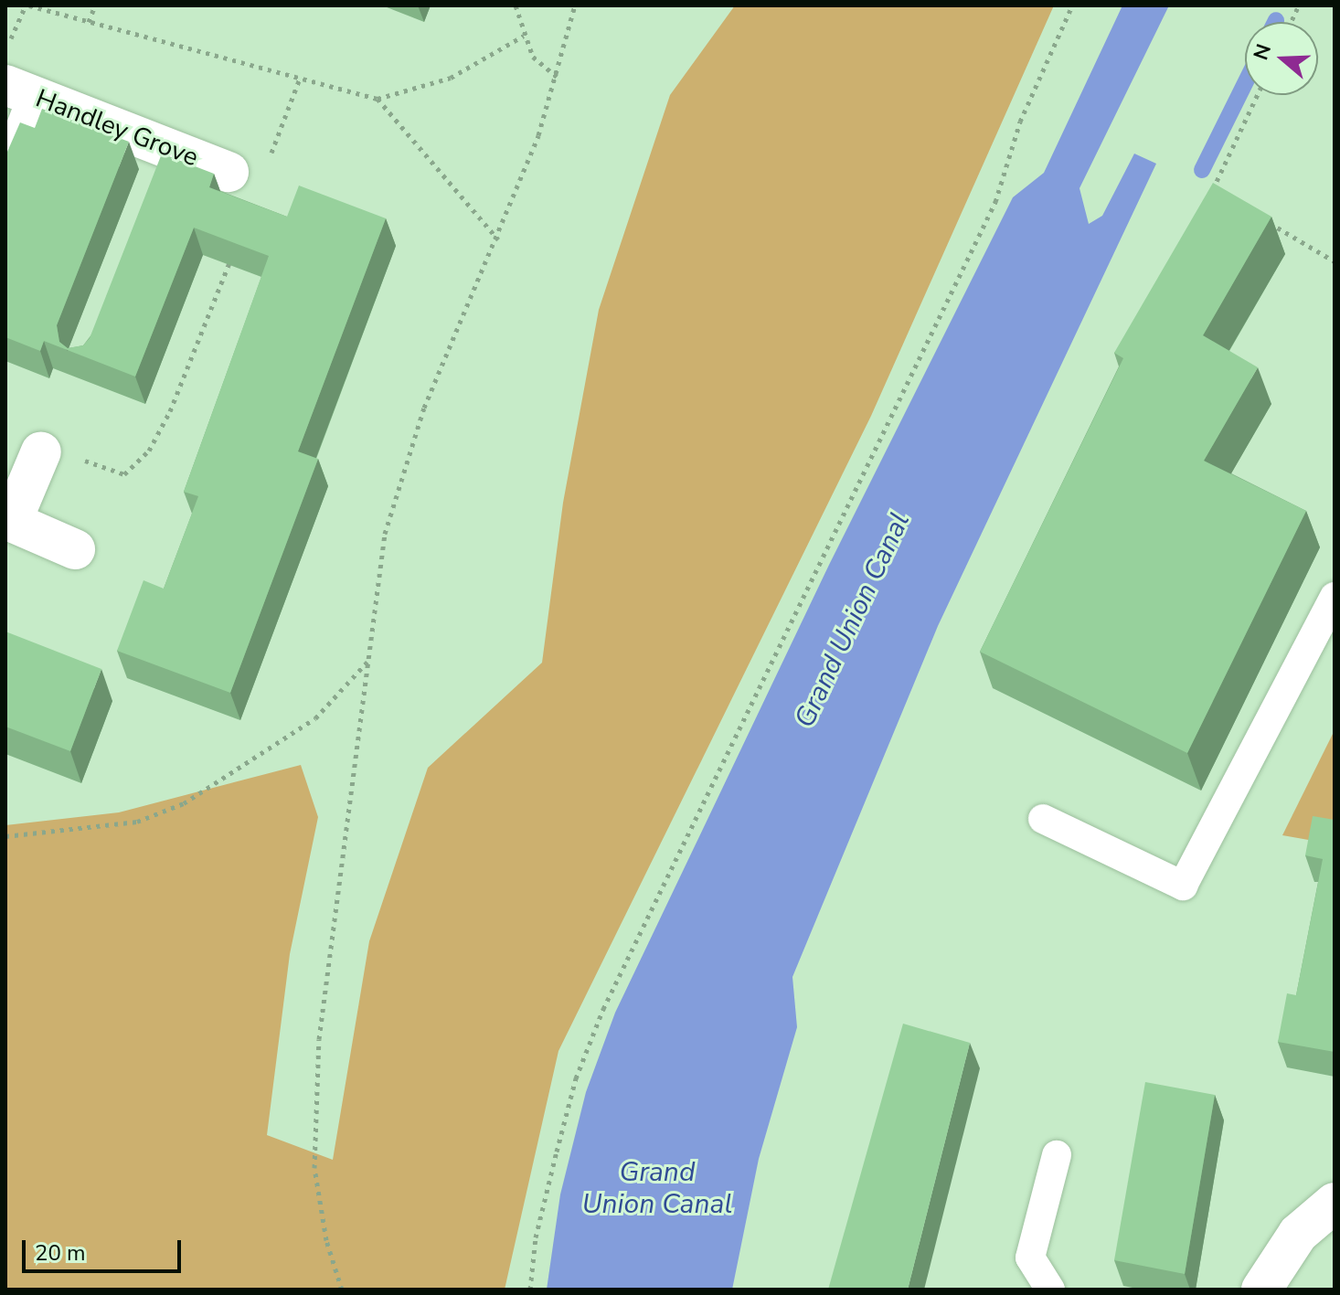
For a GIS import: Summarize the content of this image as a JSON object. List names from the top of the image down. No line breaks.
{"streets":{"street":["Handley Grove"]},"water":["Grand Union Canal"],"scale_bar":"20 m","north":"left"}
